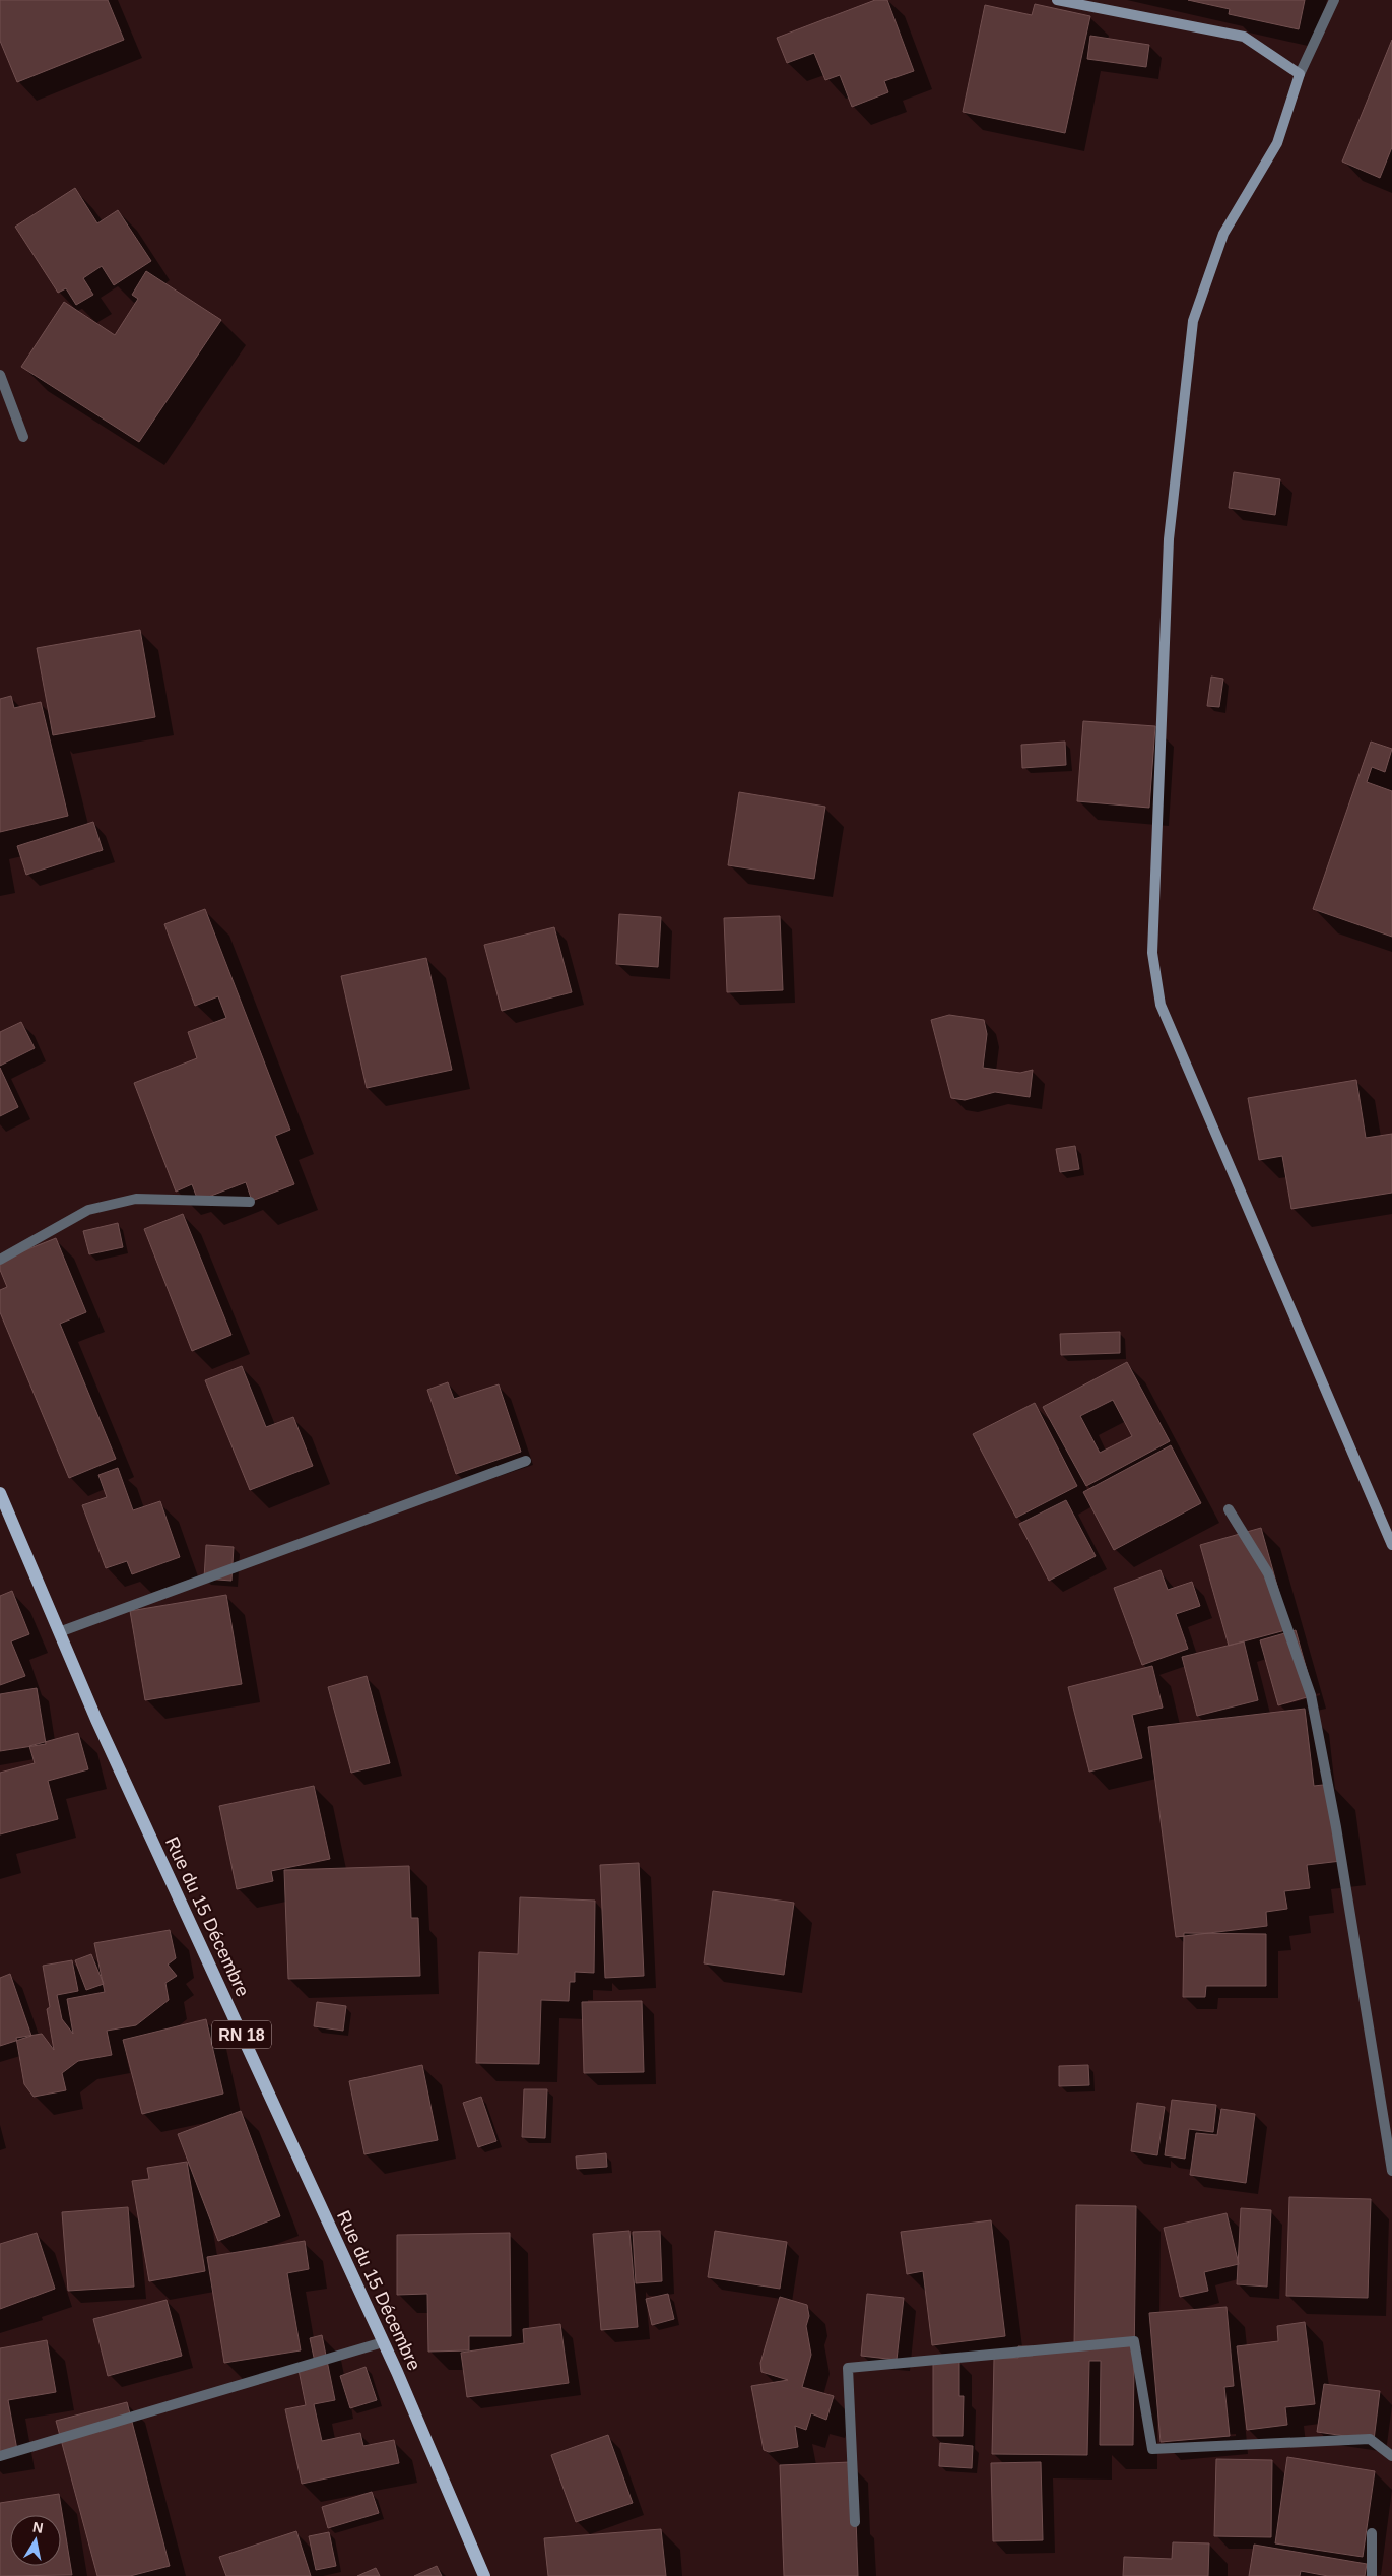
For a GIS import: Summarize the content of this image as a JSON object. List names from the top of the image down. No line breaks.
{"streets":{"main road":["Rue du 15 Décembre","RN 18"]},"north":"top"}
